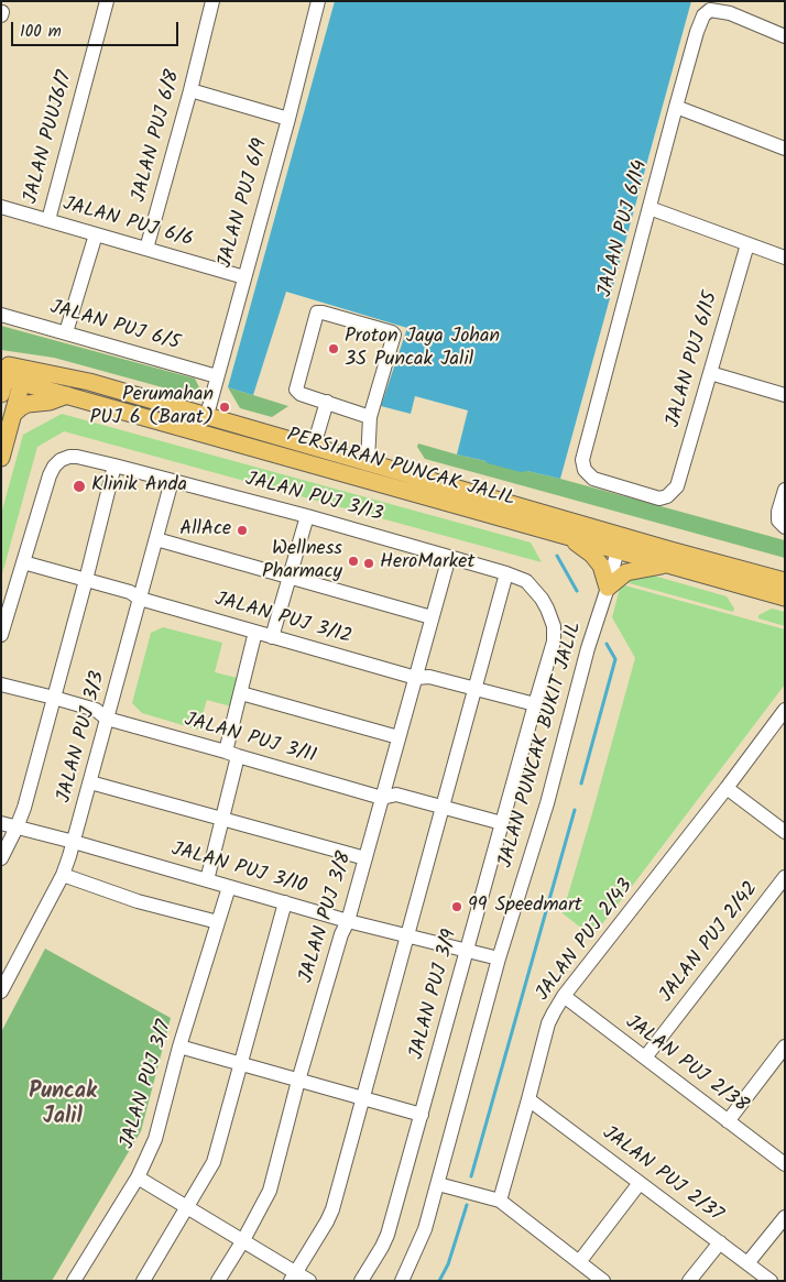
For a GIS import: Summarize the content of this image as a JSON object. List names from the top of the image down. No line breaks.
{"streets":{"main road":["PERSIARAN PUNCAK JALIL"],"street":["JALAN PUJ 6/8","JALAN PUUJ6/7","JALAN PUJ 6/9","JALAN PUJ 6/6","JALAN PUJ 6/14","JALAN PUJ 6/5","JALAN PUJ 6/15","JALAN PUJ 3/13","JALAN PUJ 3/12","JALAN PUJ 3/3","JALAN PUJ 3/11","JALAN PUNCAK BUKIT JALIL","JALAN PUJ 3/10","JALAN PUJ 3/8","JALAN PUJ 2/43","JALAN PUJ 2/42","JALAN PUJ 3/9","JALAN PUJ 2/38","JALAN PUJ 3/7","JALAN PUJ 2/37"]},"crossings":[["JALAN PUJ 6/8","JALAN PUJ 6/6"],["JALAN PUUJ6/7","JALAN PUJ 6/6"],["JALAN PUJ 6/9","JALAN PUJ 6/6"],["JALAN PUJ 6/9","JALAN PUJ 6/5"],["JALAN PUJ 6/9","PERSIARAN PUNCAK JALIL"],["JALAN PUJ 6/14","JALAN PUJ 6/15"],["PERSIARAN PUNCAK JALIL","JALAN PUNCAK BUKIT JALIL"],["JALAN PUJ 3/13","JALAN PUJ 3/12"],["JALAN PUJ 3/13","JALAN PUJ 3/3"],["JALAN PUJ 3/13","JALAN PUJ 3/8"],["JALAN PUJ 3/13","JALAN PUJ 3/9"],["JALAN PUJ 3/12","JALAN PUJ 3/3"],["JALAN PUJ 3/12","JALAN PUJ 3/8"],["JALAN PUJ 3/12","JALAN PUJ 3/9"],["JALAN PUJ 3/3","JALAN PUJ 3/11"],["JALAN PUJ 3/3","JALAN PUJ 3/10"],["JALAN PUJ 3/11","JALAN PUJ 3/8"],["JALAN PUJ 3/11","JALAN PUJ 3/9"],["JALAN PUNCAK BUKIT JALIL","JALAN PUJ 3/10"],["JALAN PUJ 3/10","JALAN PUJ 3/8"],["JALAN PUJ 3/10","JALAN PUJ 3/9"],["JALAN PUJ 3/10","JALAN PUJ 3/7"],["JALAN PUJ 2/43","JALAN PUJ 2/38"],["JALAN PUJ 2/43","JALAN PUJ 2/37"],["JALAN PUJ 2/42","JALAN PUJ 2/38"]],"districts":["Puncak Jalil"],"places":["Proton Jaya Johan 3S Puncak Jalil","Perumahan PUJ 6 (Barat)","Klinik Anda","AllAce","Wellness Pharmacy","HeroMarket","99 Speedmart"],"scale_bar":"100 m"}
